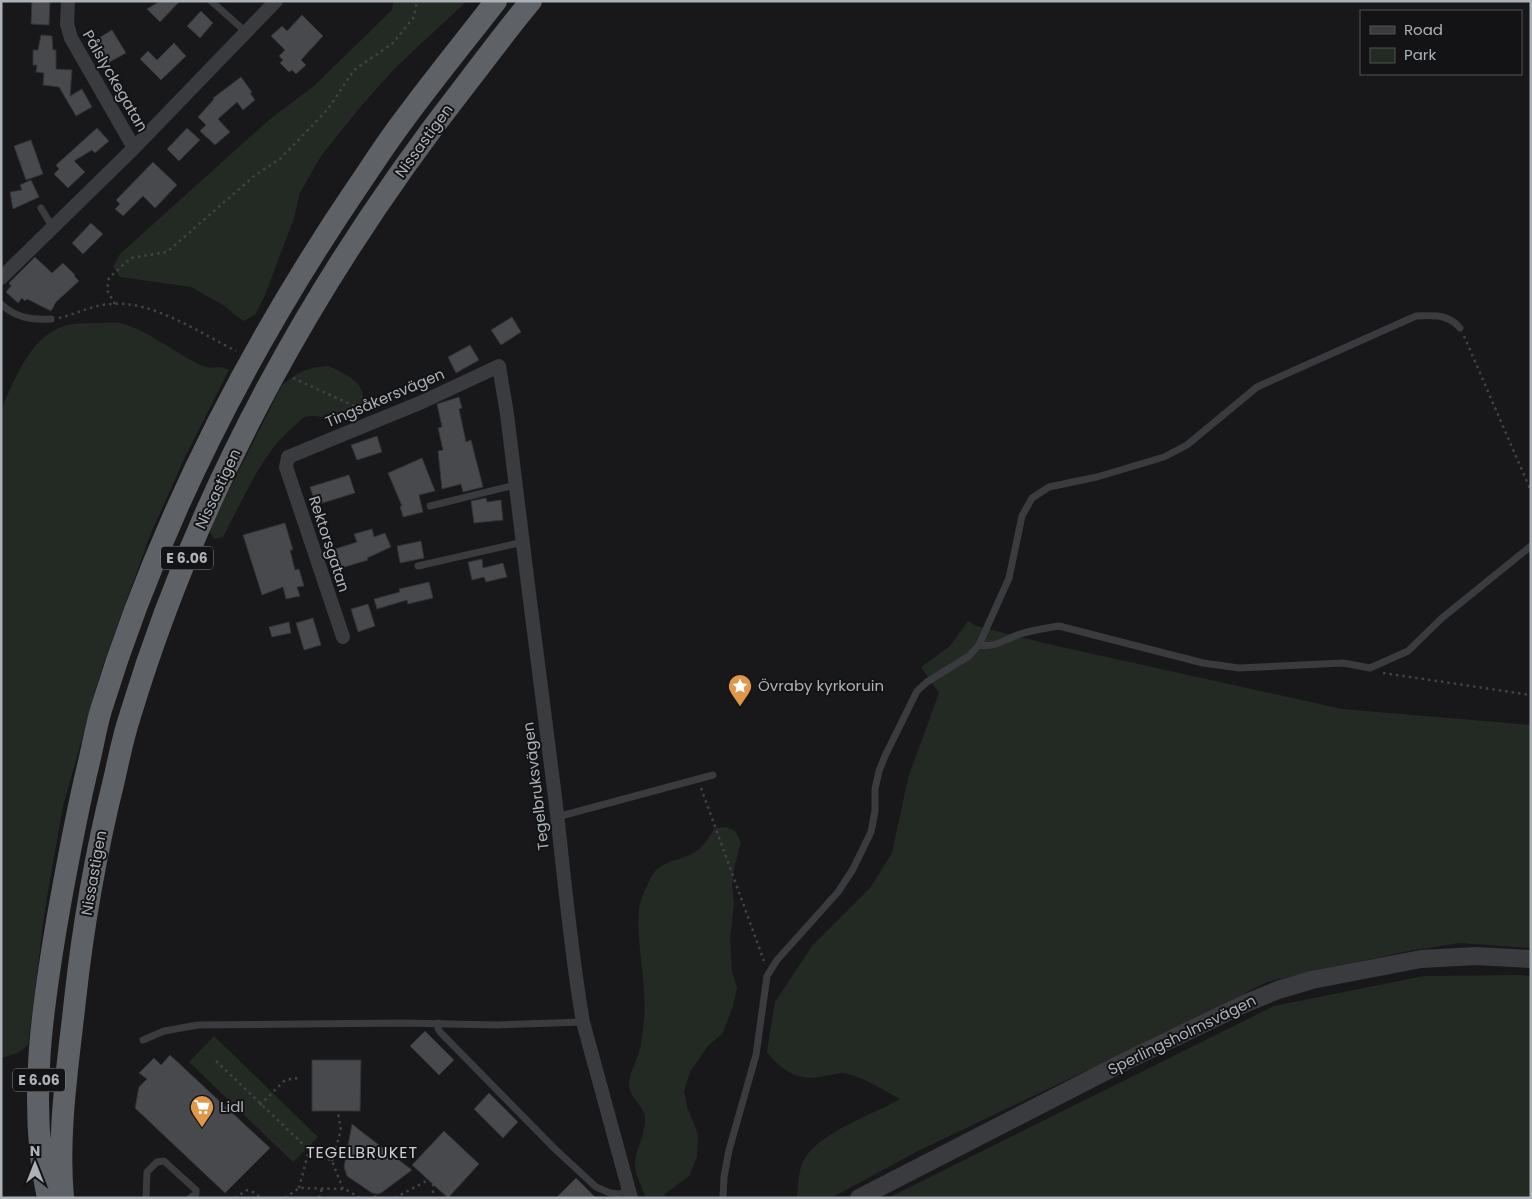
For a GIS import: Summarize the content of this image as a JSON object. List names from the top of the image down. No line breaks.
{"streets":{"highway":["Nissastigen","E 6.06"],"street":["Pålslyckegatan","Tingsåkersvägen","Rektorsgatan","Tegelbruksvägen","Sperlingsholmsvägen"]},"crossings":[["Tingsåkersvägen","Rektorsgatan"],["Tingsåkersvägen","Tegelbruksvägen"]],"districts":["TEGELBRUKET"],"places":{"place":["Övraby kyrkoruin"],"supermarket":["Lidl"]},"legend":["Road","Park"],"north":"top"}
